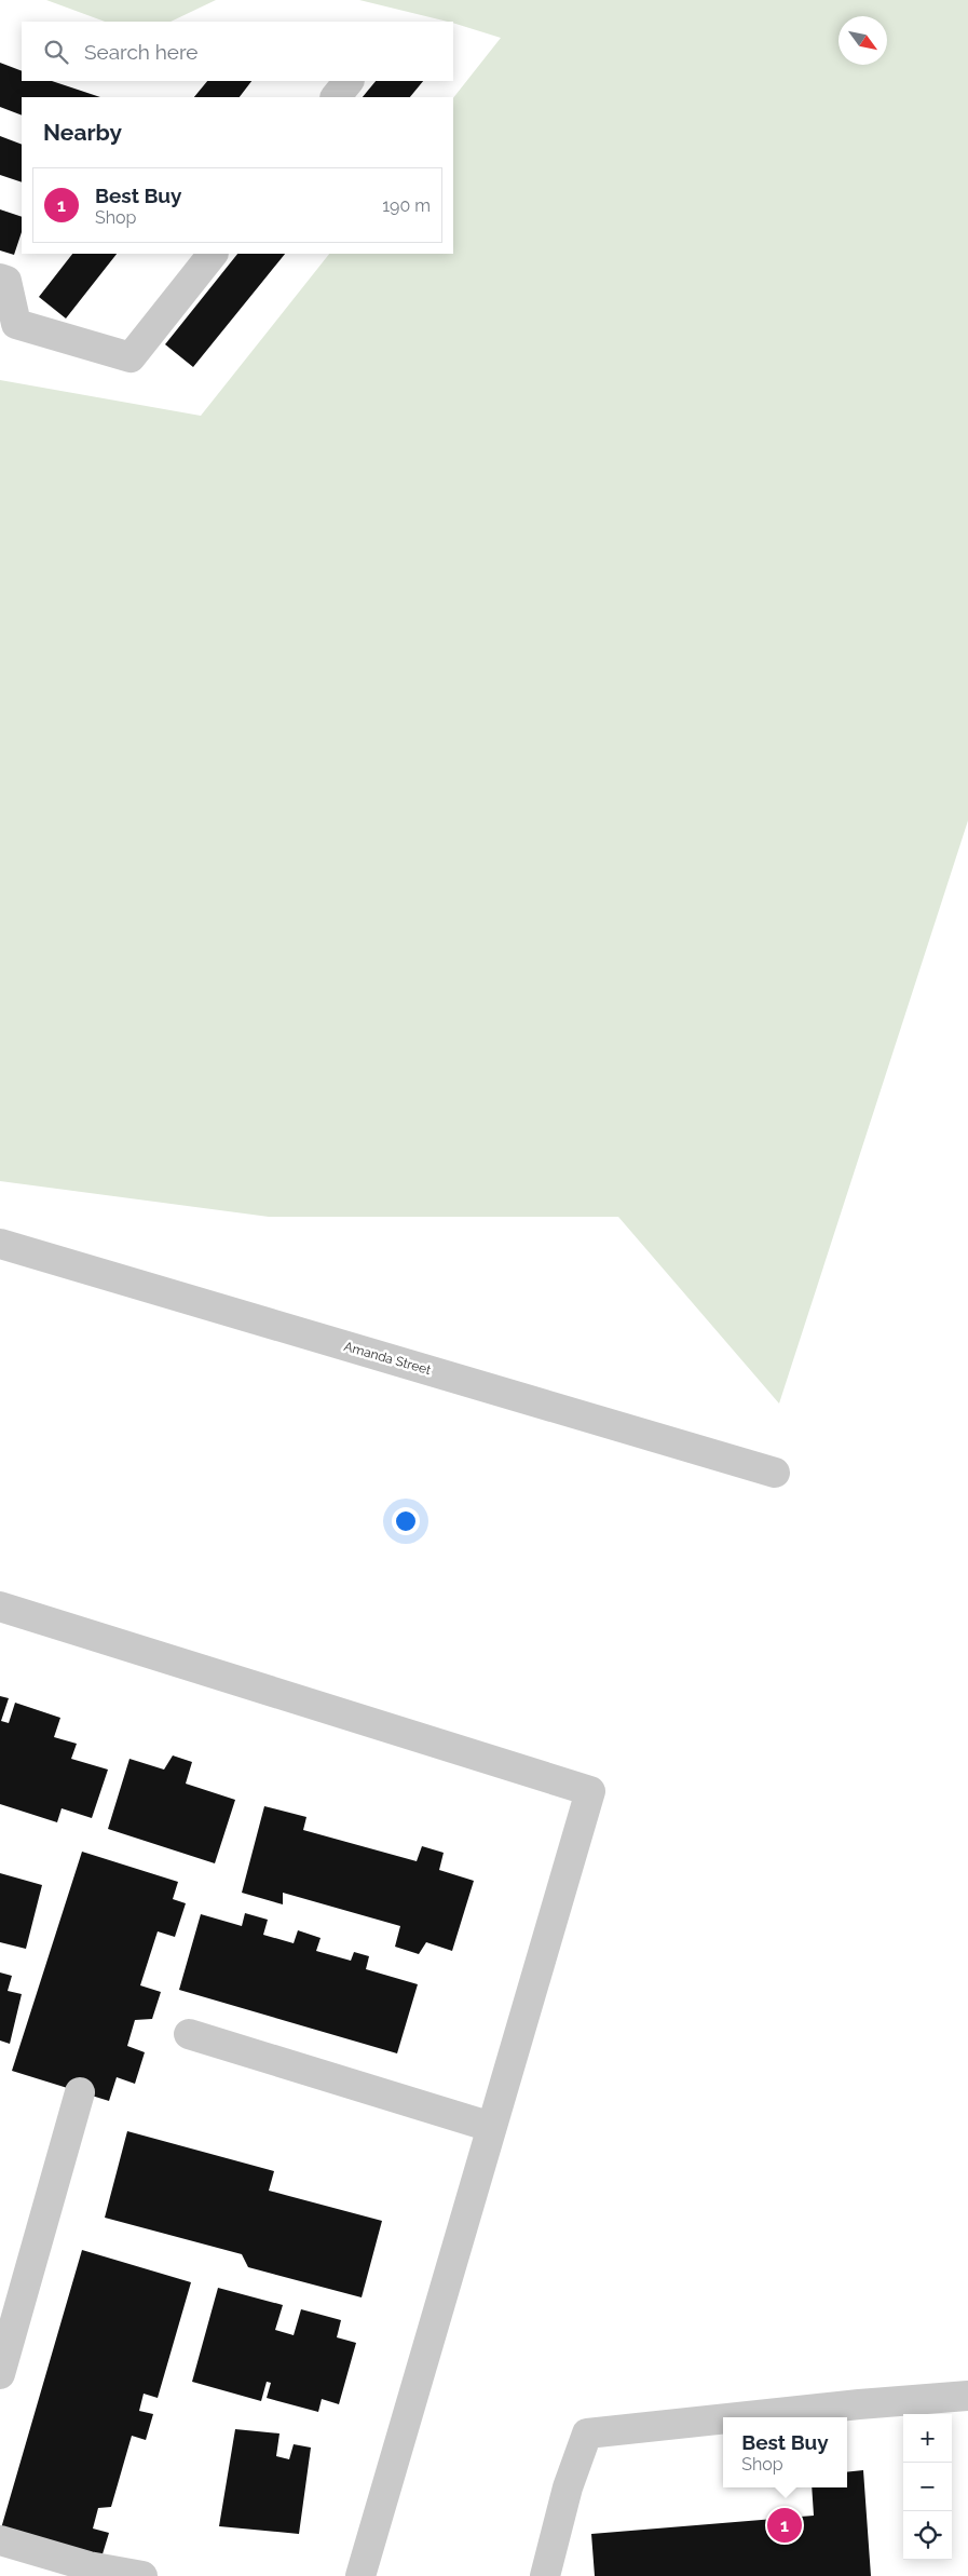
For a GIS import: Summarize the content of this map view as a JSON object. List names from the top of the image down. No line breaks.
{"streets":{"street":["Amanda Street"]},"north":"bottom right","page":{"search":"Search here","heading":"Nearby","list":[{"mark":"1","name":"Best Buy","note":"Shop","value":"190 m"}],"map_buttons":["+","−"],"popup":["Best Buy","Shop"],"pins":"1"}}
